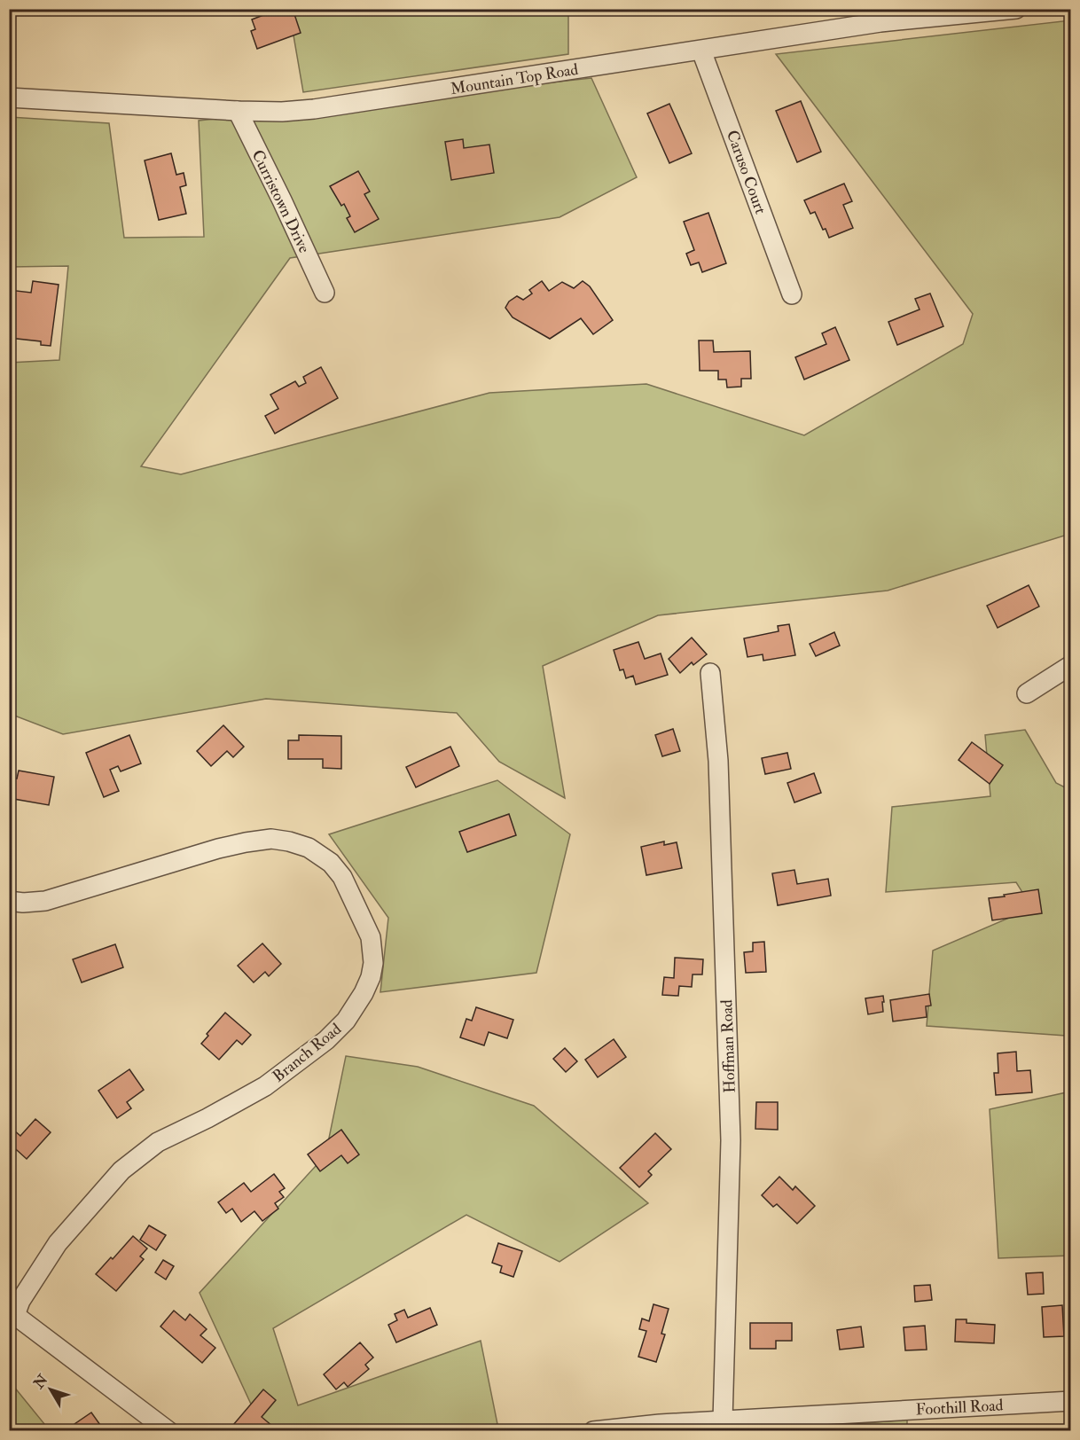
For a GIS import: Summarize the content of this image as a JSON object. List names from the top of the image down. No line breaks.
{"streets":{"street":["Mountain Top Road","Caruso Court","Curristown Drive","Hoffman Road","Branch Road","Foothill Road"]},"crossings":[["Mountain Top Road","Caruso Court"],["Mountain Top Road","Curristown Drive"],["Hoffman Road","Foothill Road"]],"north":"top left"}
